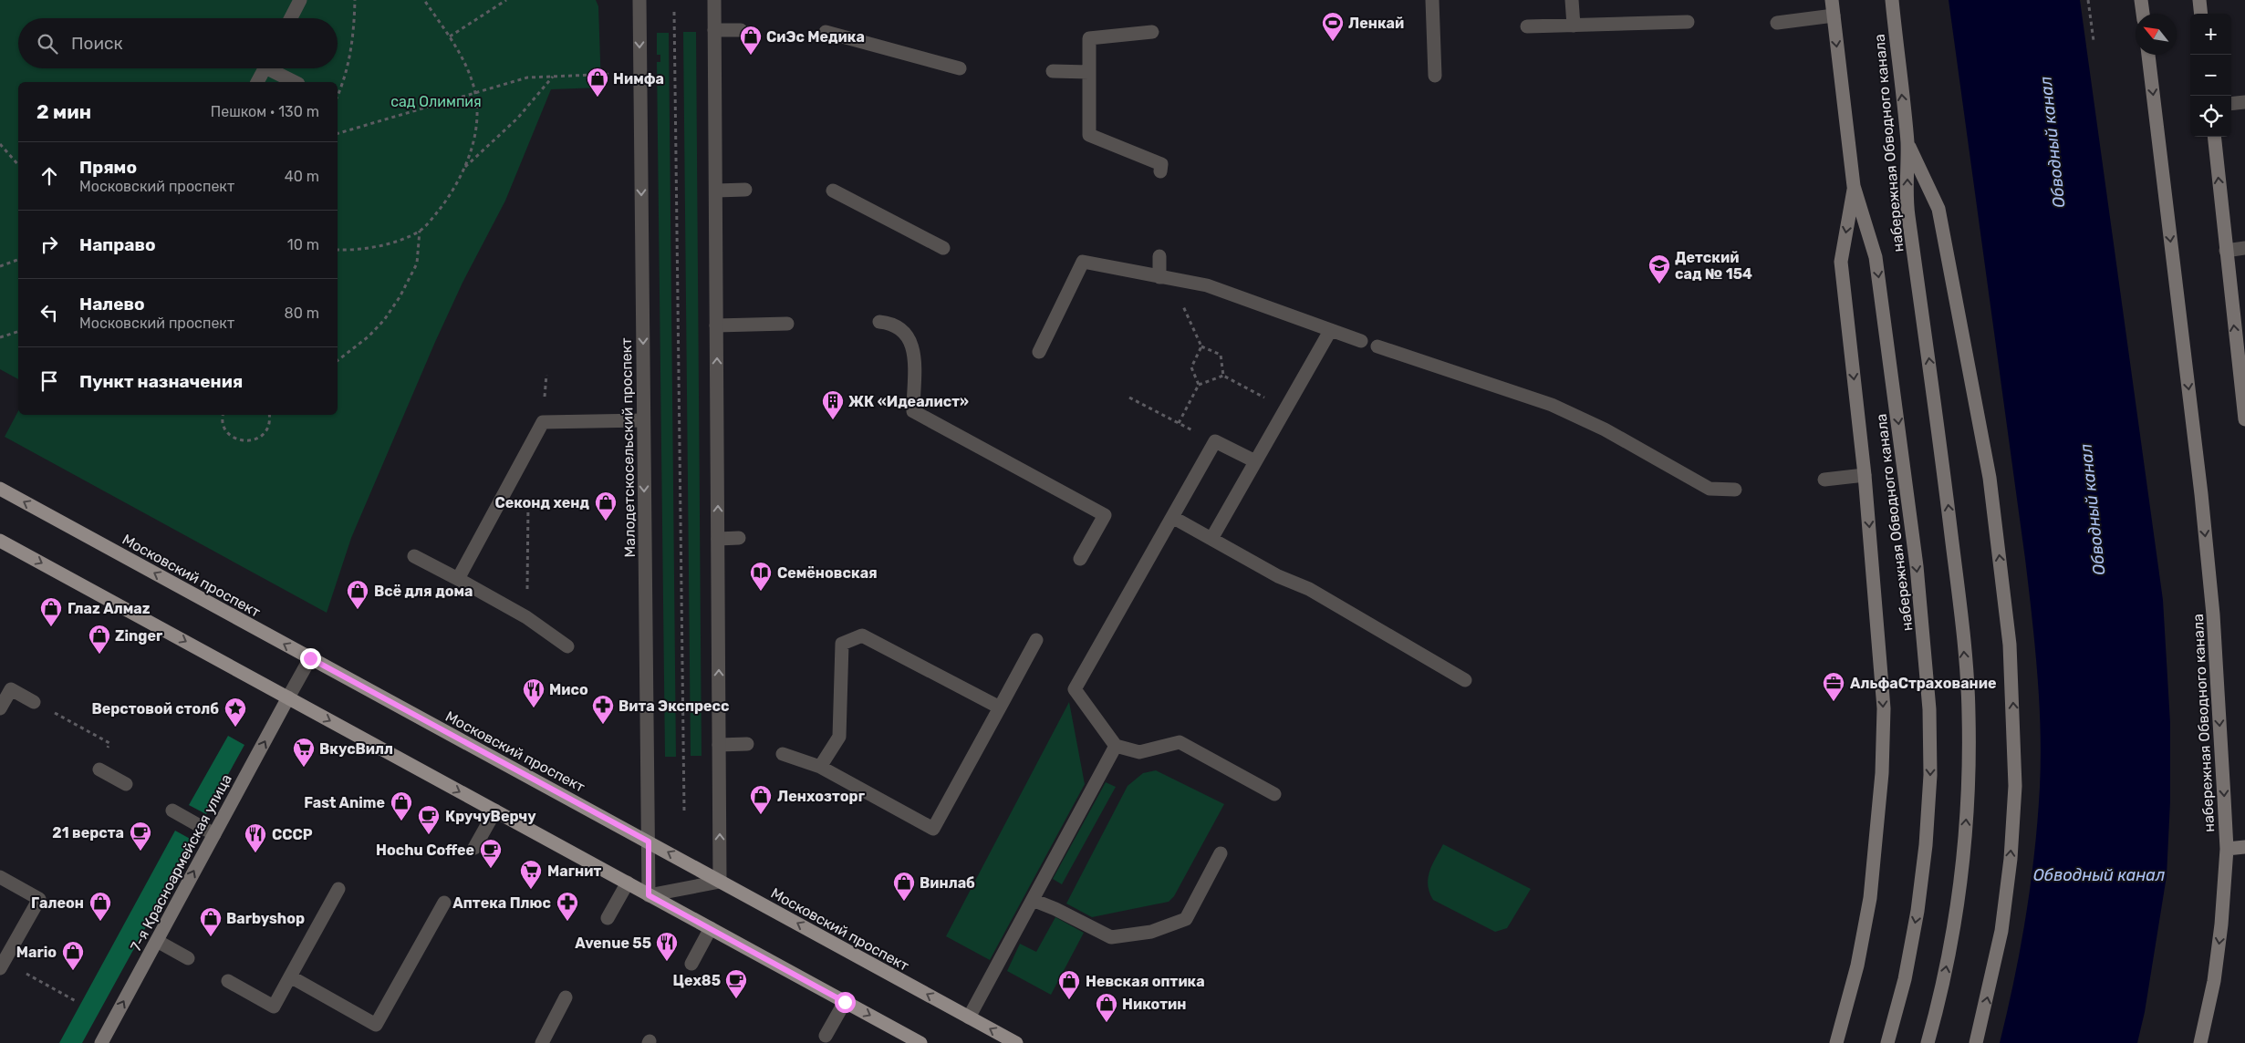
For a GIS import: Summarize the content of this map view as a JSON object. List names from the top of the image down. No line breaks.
{"streets":{"main road":["набережная Обводного канала","Московский проспект","7-я Красноармейская улица"],"street":["Малодетскосельский проспект"]},"crossings":[["Малодетскосельский проспект","Московский проспект"]],"one_way":["7-я Красноармейская улица"],"water":["Обводный канал"],"parks":["сад Олимпия"],"places":{"sports":["Ленкай"],"shop":["СиЭс Медика","Нимфа","Секонд хенд","Всё для дома","Глаz Алмаz","Zinger","Ленхозторг","Fast Anime","Винлаб","Галеон","Barbyshop","Mario","Невская оптика","Никотин"],"school or university":["Детский сад № 154"],"building":["ЖК «Идеалист»"],"library":["Семёновская"],"office":["АльфаСтрахование"],"restaurant":["Мисо","СССР","Avenue 55"],"pharmacy":["Вита Экспресс","Аптека Плюс"],"place":["Верстовой столб"],"supermarket":["ВкусВилл","Магнит"],"cafe":["КручуВерчу","21 верста","Hochu Coffee","Цех85"]},"north":"top left","page":{"map_buttons":["+","−"],"search":"Поиск","heading":["2 мин","Пешком · 130 m"],"list":[["Прямо","Московский проспект","40 m"],["Направо","10 m"],["Налево","Московский проспект","80 m"],"Пункт назначения"]}}
